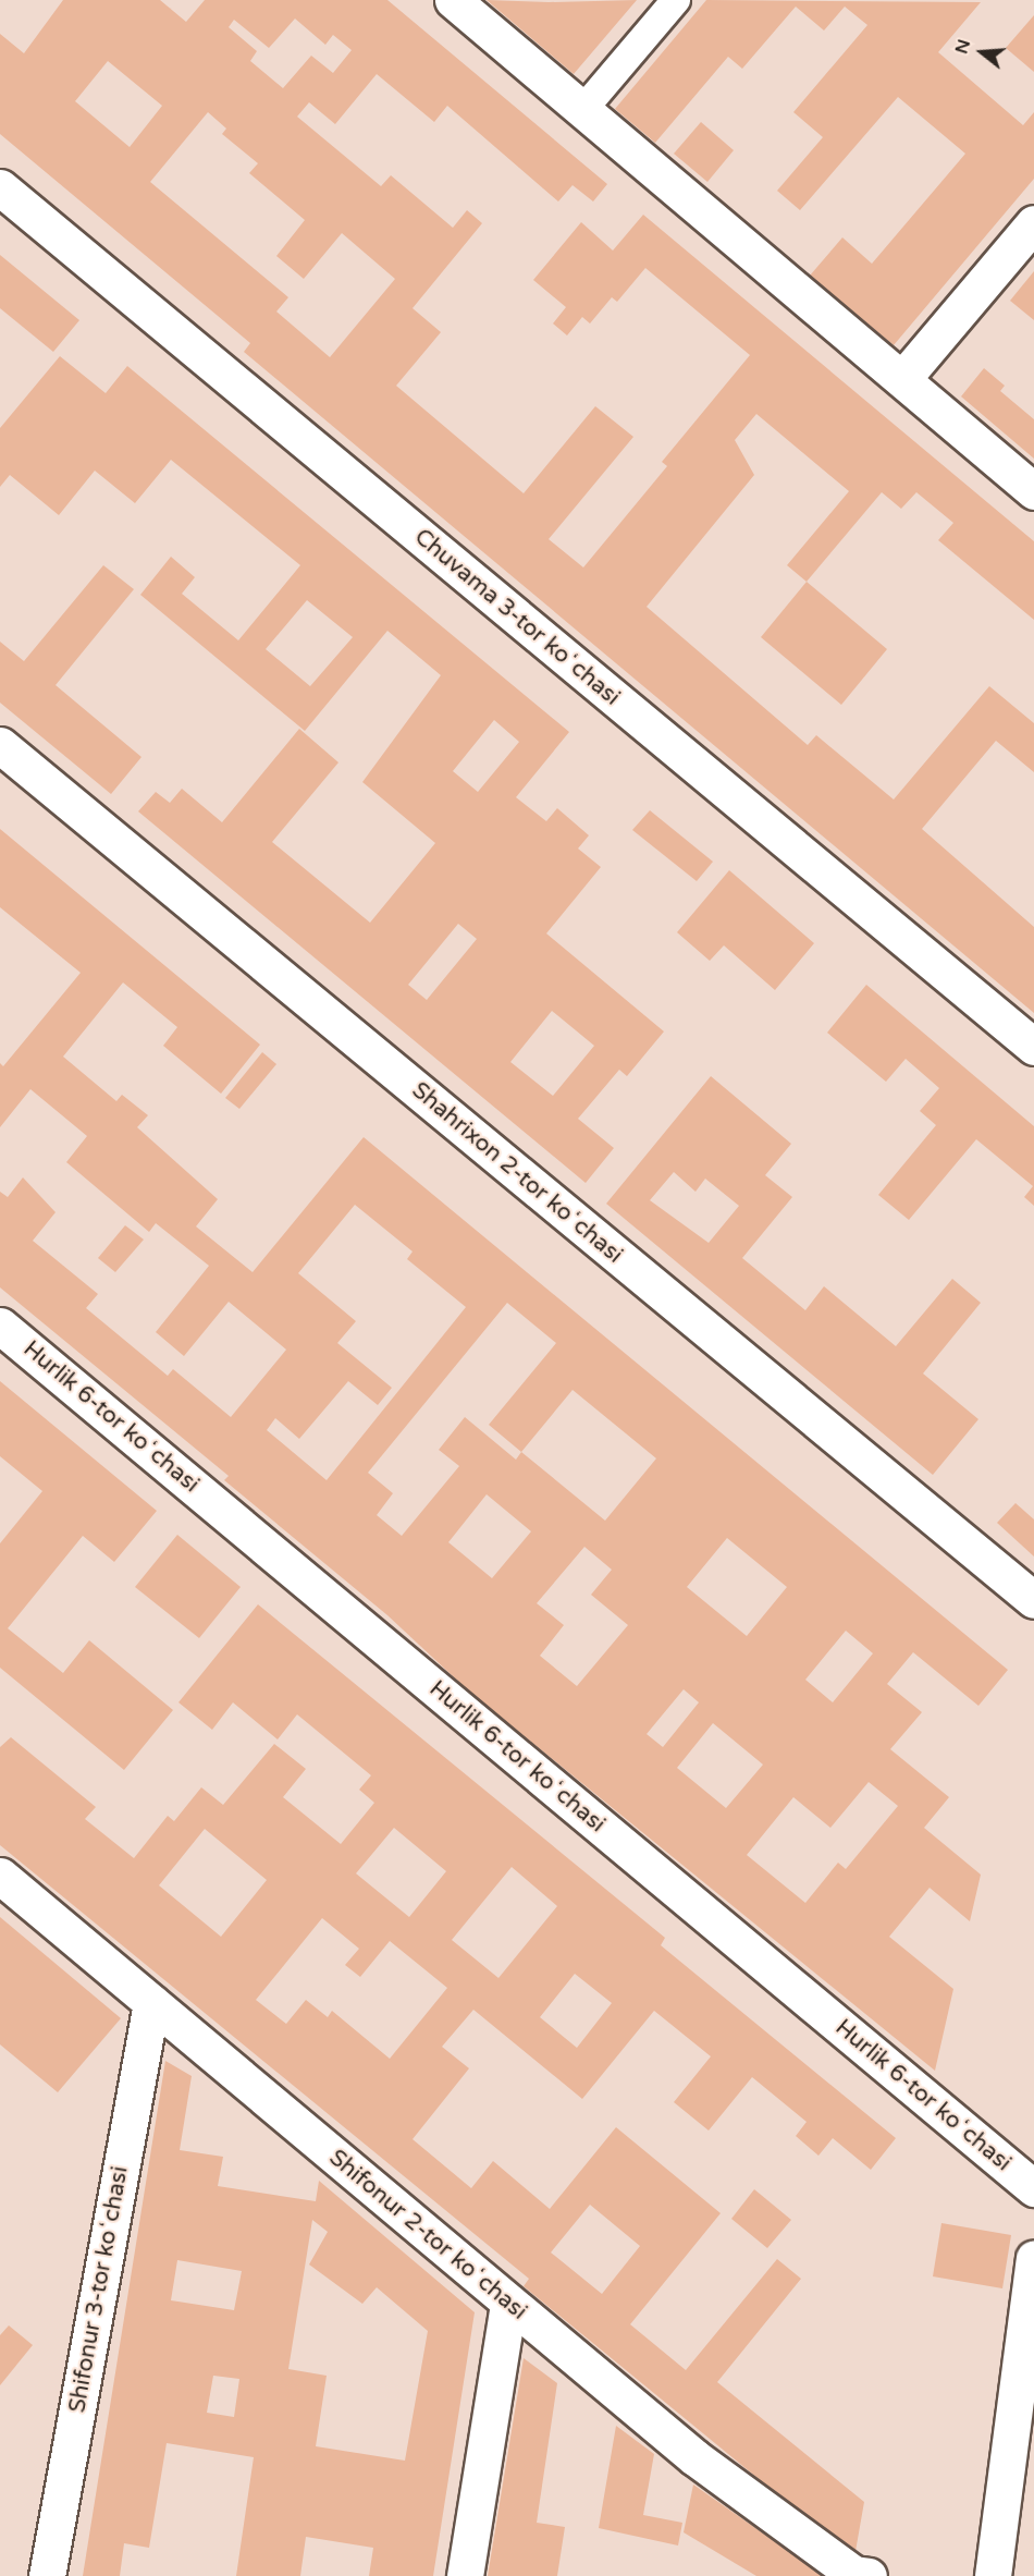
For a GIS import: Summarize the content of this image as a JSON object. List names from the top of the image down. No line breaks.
{"streets":{"street":["Chuvama 3-tor koʻchasi","Shahrixon 2-tor koʻchasi","Hurlik 6-tor koʻchasi","Shifonur 2-tor koʻchasi","Shifonur 3-tor koʻchasi"]},"crossings":[["Shifonur 2-tor koʻchasi","Shifonur 3-tor koʻchasi"]],"north":"left"}
